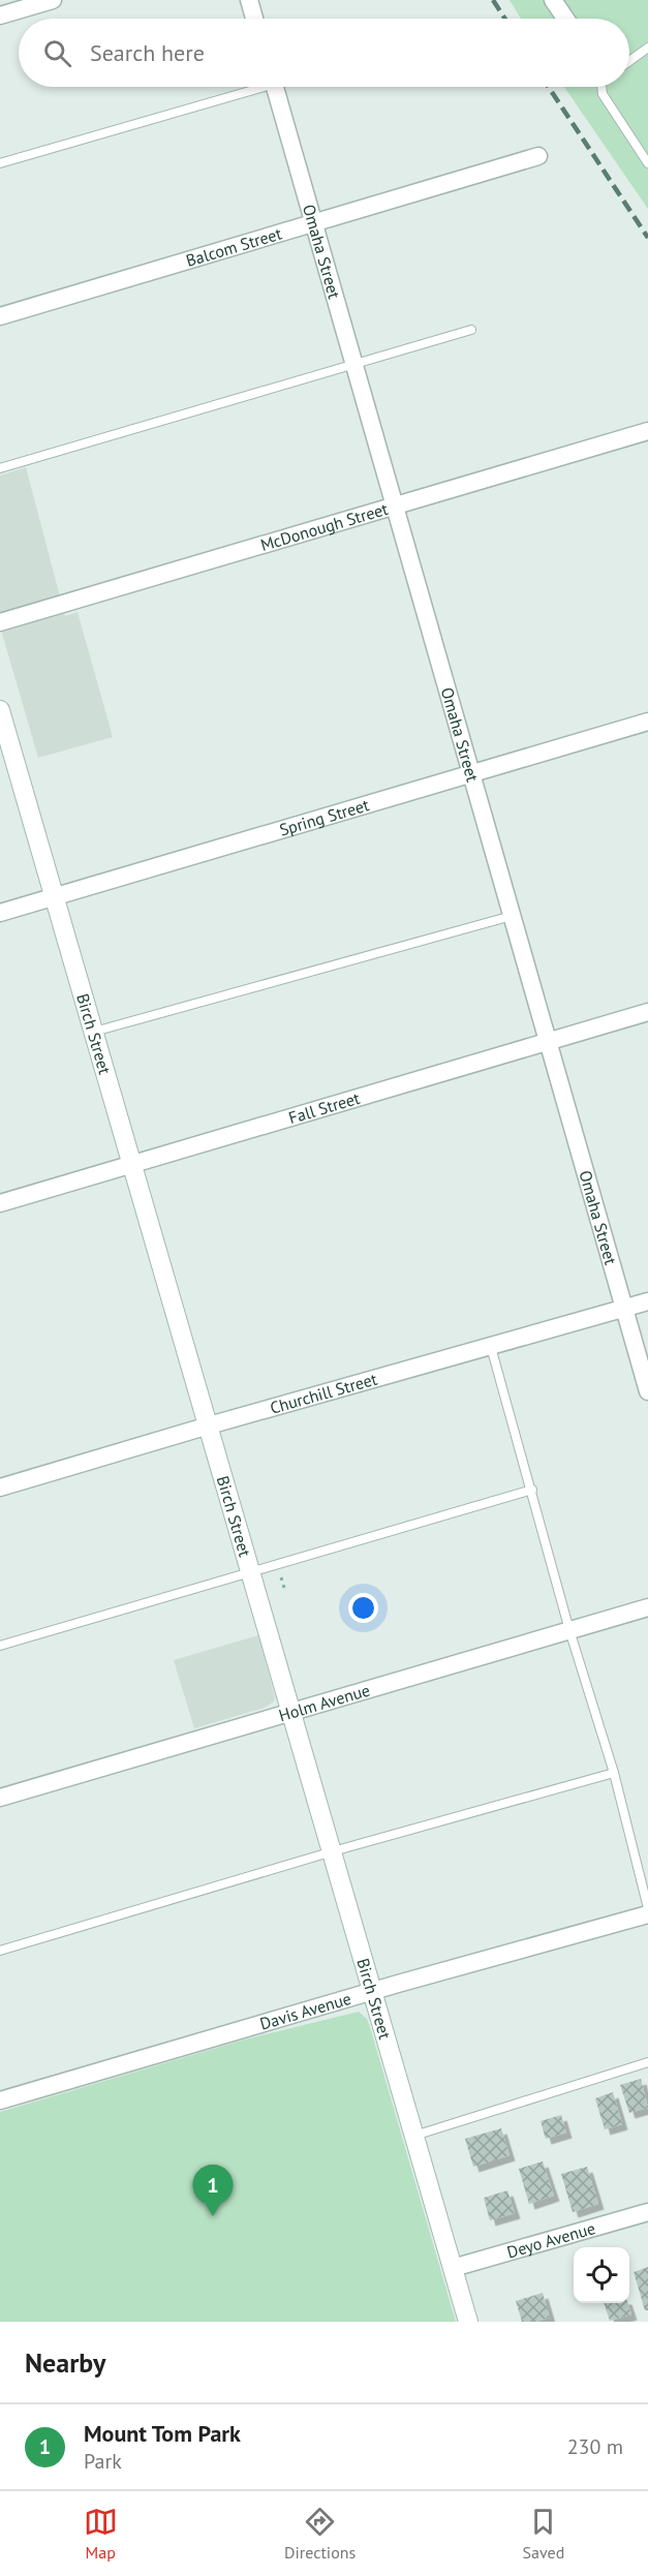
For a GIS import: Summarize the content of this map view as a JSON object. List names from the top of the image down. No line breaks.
{"streets":{"main road":["Birch Street"],"street":["Balcom Street","Omaha Street","McDonough Street","Spring Street","Fall Street","Churchill Street","Holm Avenue","Davis Avenue","Deyo Avenue"]},"crossings":[["Balcom Street","Omaha Street"],["Omaha Street","McDonough Street"],["Omaha Street","Spring Street"],["Omaha Street","Fall Street"],["Omaha Street","Churchill Street"],["Spring Street","Birch Street"],["Birch Street","Fall Street"],["Birch Street","Churchill Street"],["Birch Street","Holm Avenue"],["Birch Street","Davis Avenue"],["Birch Street","Deyo Avenue"]],"page":{"search":"Search here","pins":"1","heading":"Nearby","list":[{"mark":"1","name":"Mount Tom Park","note":"Park","value":"230 m"}],"nav":["Map","Directions","Saved"]}}
